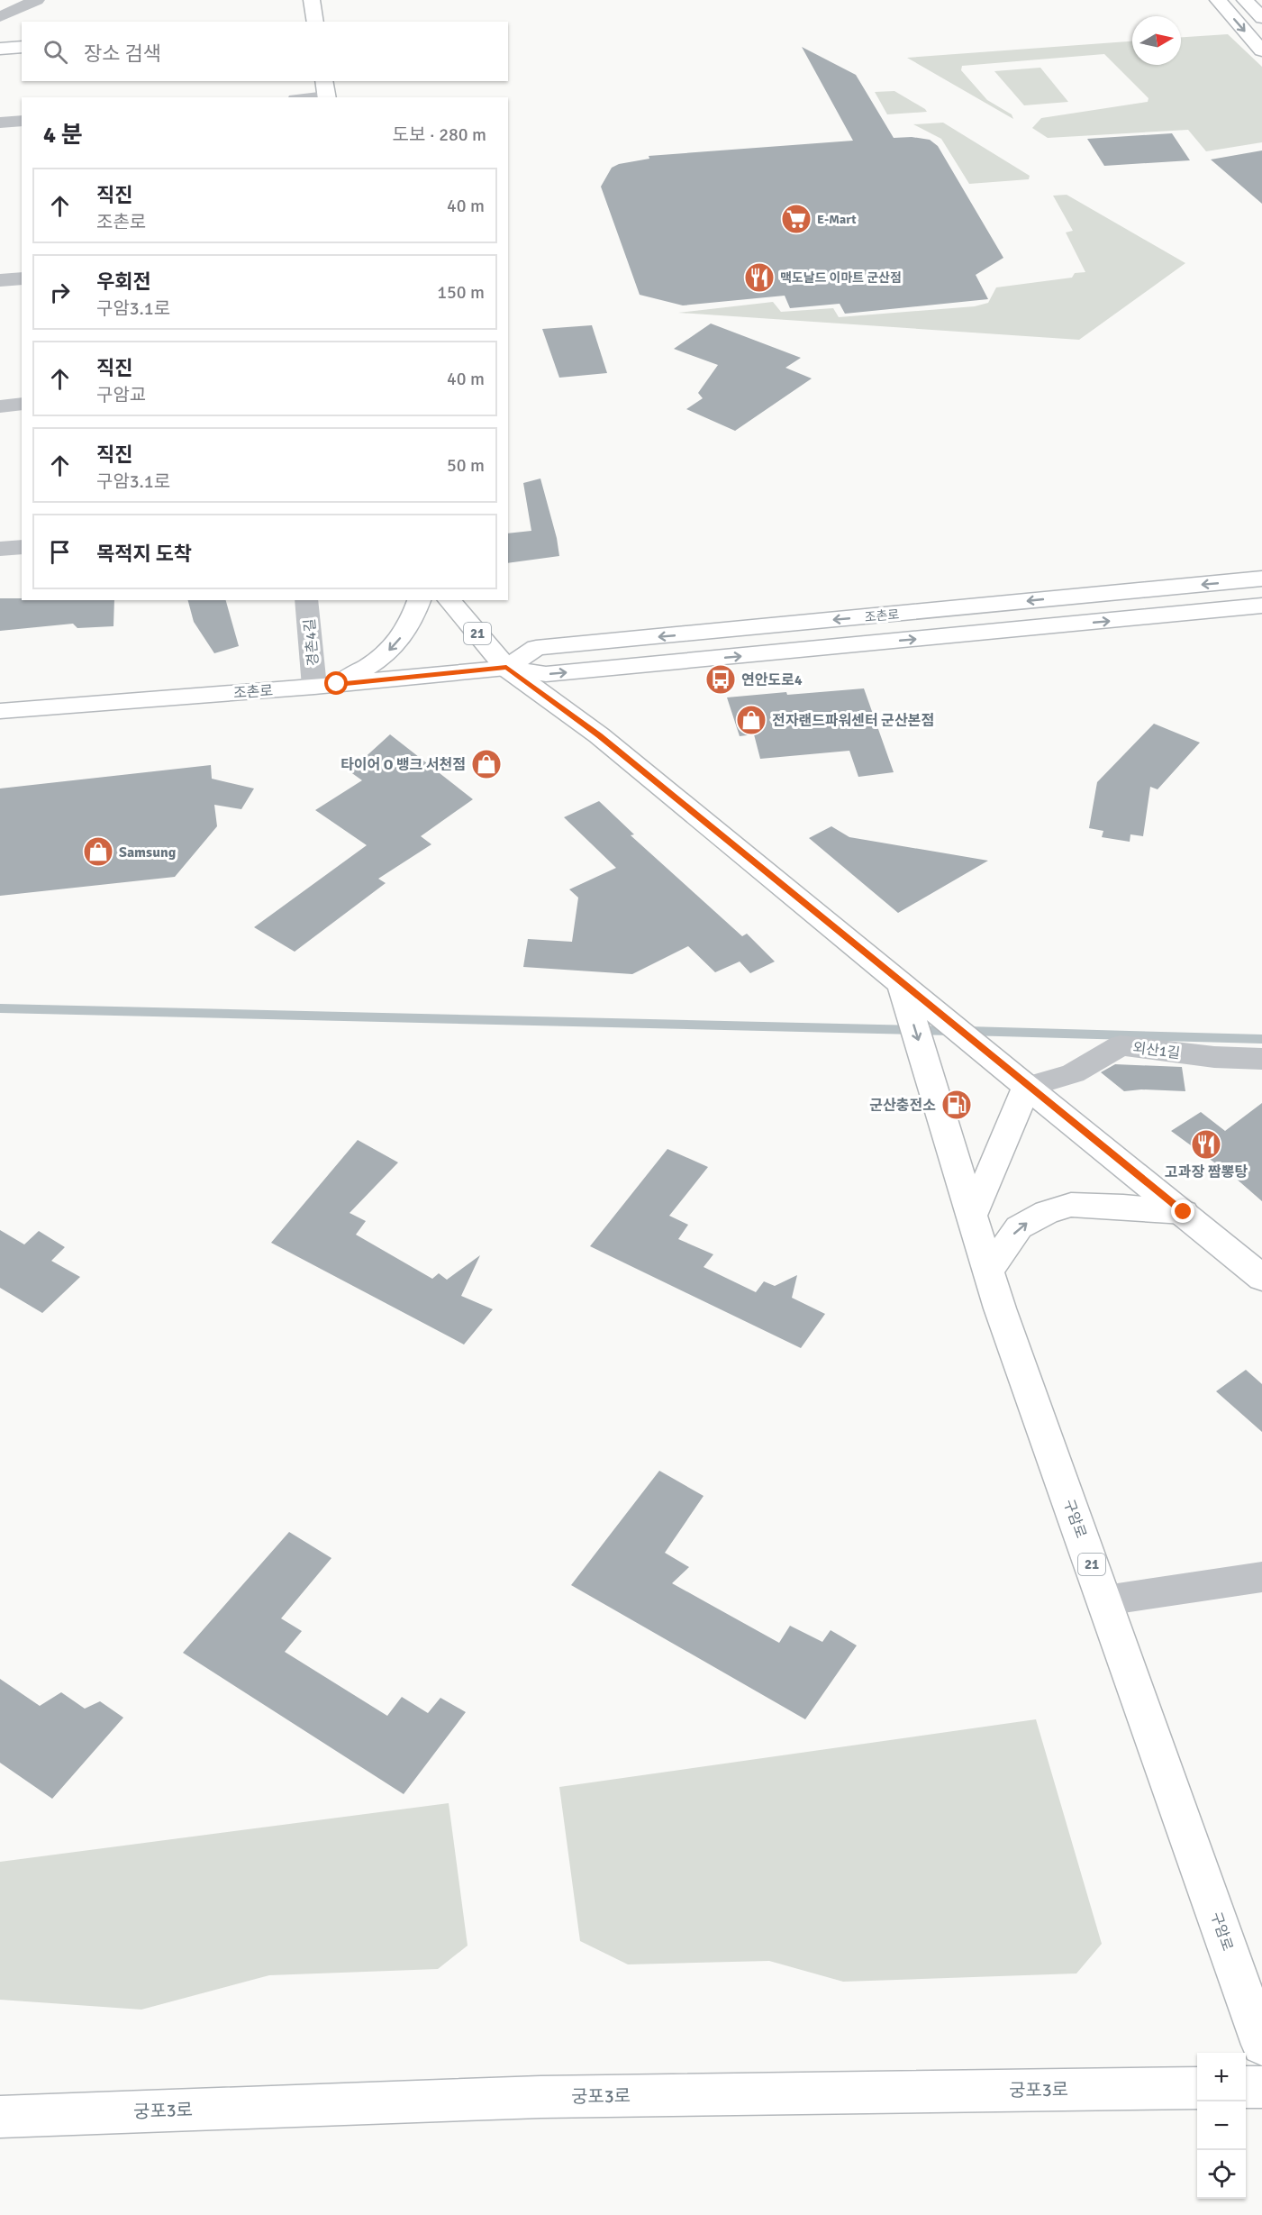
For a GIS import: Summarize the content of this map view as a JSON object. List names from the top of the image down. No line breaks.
{"streets":{"street":["조촌로","21","경촌4길","외산1길","구암로","궁포3로"]},"crossings":[["조촌로","21"],["조촌로","경촌4길"],["21","외산1길"],["21","구암로"]],"places":{"supermarket":["E-Mart"],"restaurant":["맥도날드 이마트 군산점","고과장 짬뽕탕"],"bus stop":["연안도로4"],"shop":["전자랜드파워센터 군산본점","타이어 O 뱅크 서천점","Samsung"],"fuel station":["군산충전소"]},"north":"right","page":{"search":"장소 검색","heading":["4 분","도보 · 280 m"],"list":[["직진","조촌로","40 m"],["우회전","구암3.1로","150 m"],["직진","구암교","40 m"],["직진","구암3.1로","50 m"],"목적지 도착"],"map_buttons":["+","−"]}}
